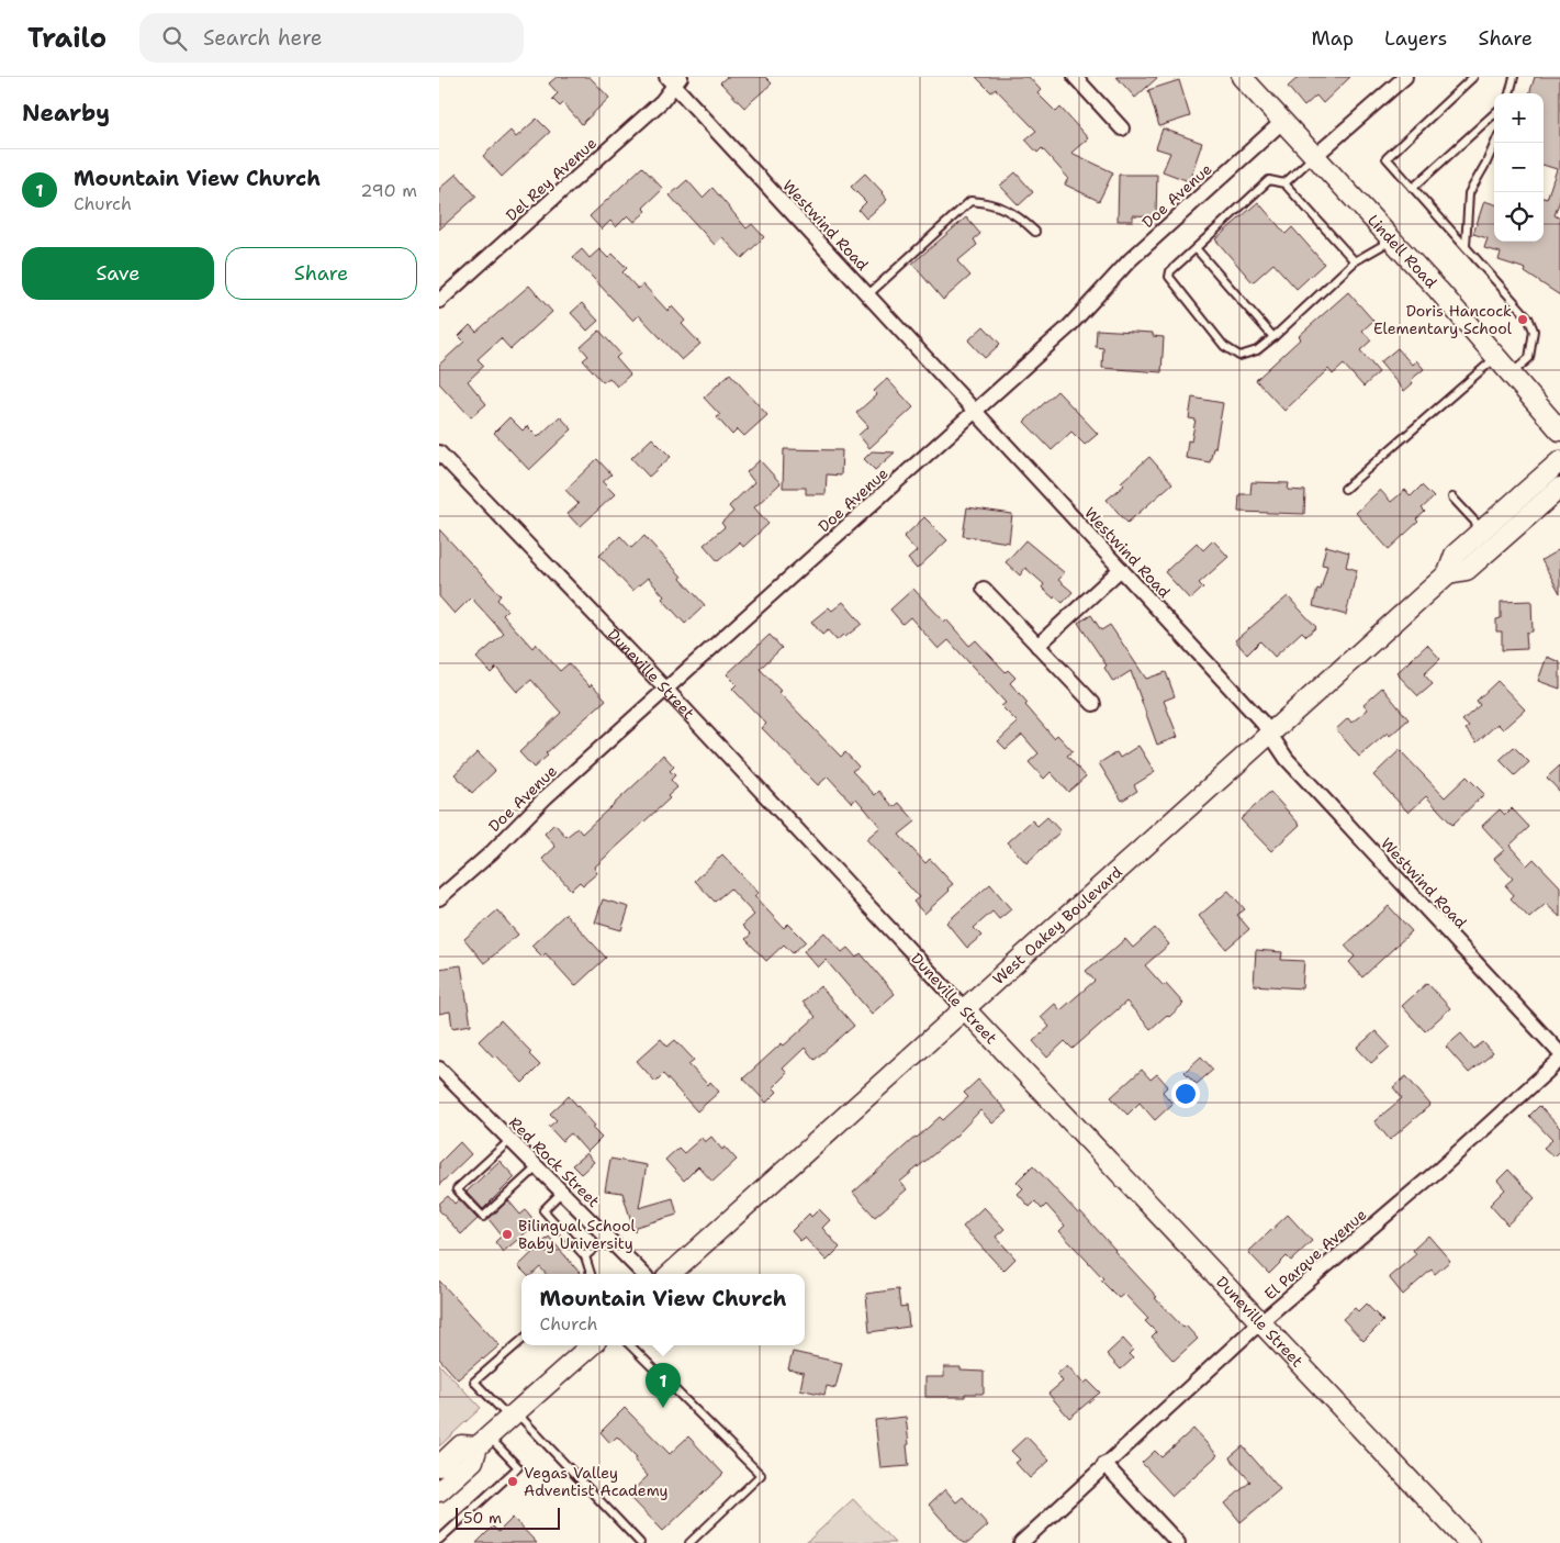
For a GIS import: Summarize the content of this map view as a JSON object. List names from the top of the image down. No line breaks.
{"streets":{"main road":["Lindell Road","Duneville Street","West Oakey Boulevard"],"street":["Del Rey Avenue","Doe Avenue","Westwind Road","Red Rock Street","El Parque Avenue"]},"crossings":[["Del Rey Avenue","Westwind Road"],["Doe Avenue","Westwind Road"],["Doe Avenue","Lindell Road"],["Doe Avenue","Duneville Street"],["Westwind Road","West Oakey Boulevard"],["Duneville Street","West Oakey Boulevard"],["Duneville Street","El Parque Avenue"]],"places":["Doris Hancock Elementary School","Bilingual School Baby University","Vegas Valley Adventist Academy"],"scale_bar":"50 m","page":{"header":"Trailo","search":"Search here","nav":["Map","Layers","Share"],"heading":"Nearby","map_buttons":["+","−"],"list":[{"mark":"1","name":"Mountain View Church","note":"Church","value":"290 m"}],"buttons":["Save","Share"],"popup":["Mountain View Church","Church"],"pins":"1","scale":"50 m"}}
